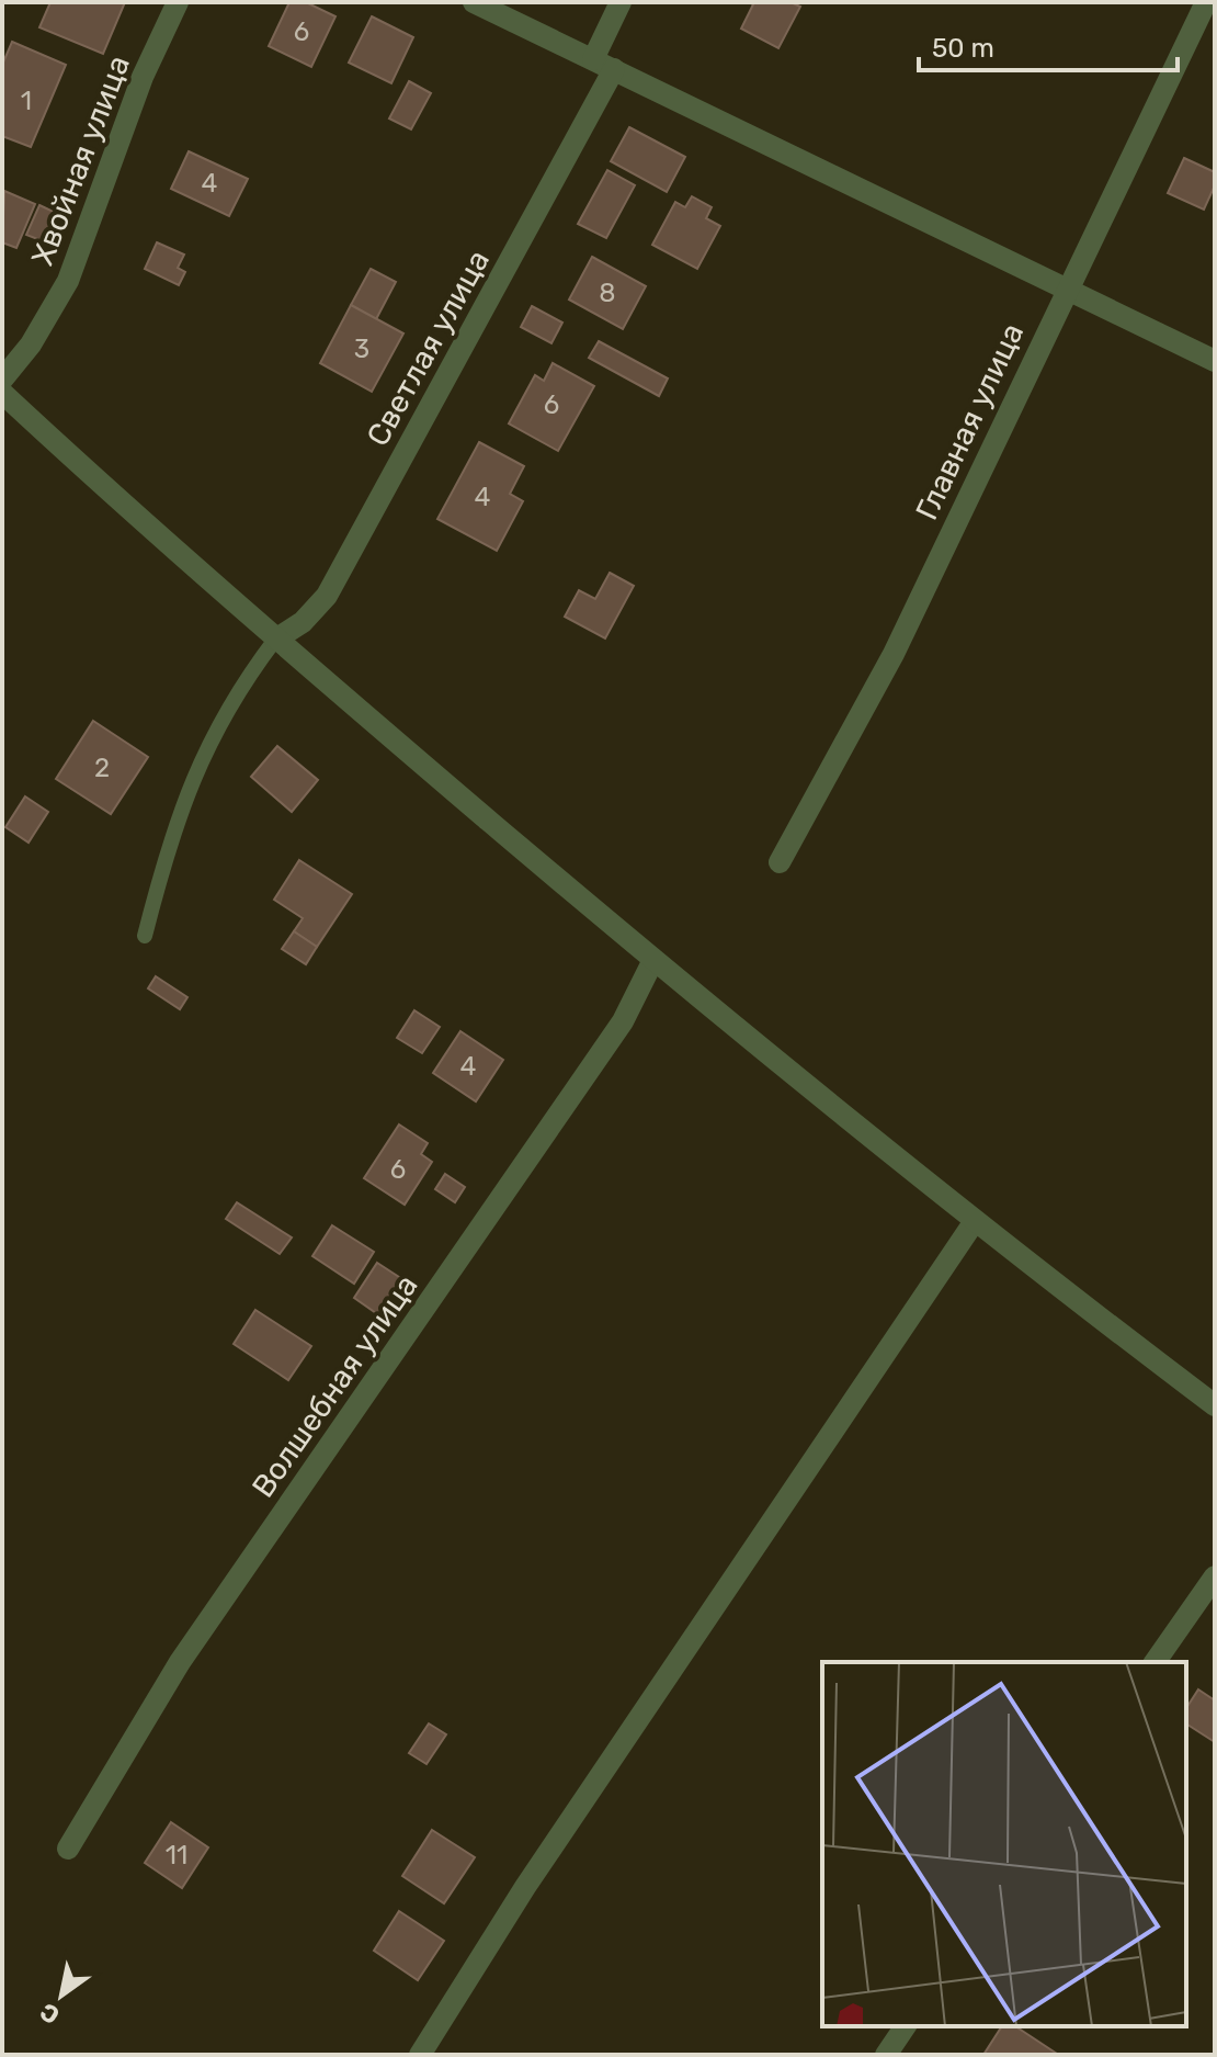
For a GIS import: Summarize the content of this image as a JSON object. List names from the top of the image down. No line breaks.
{"streets":{"street":["Хвойная улица","Светлая улица","Главная улица","Волшебная улица"]},"house_numbers":["6","1","4","8","3","6","4","2","4","6","11"],"scale_bar":"50 m","north":"bottom left"}
